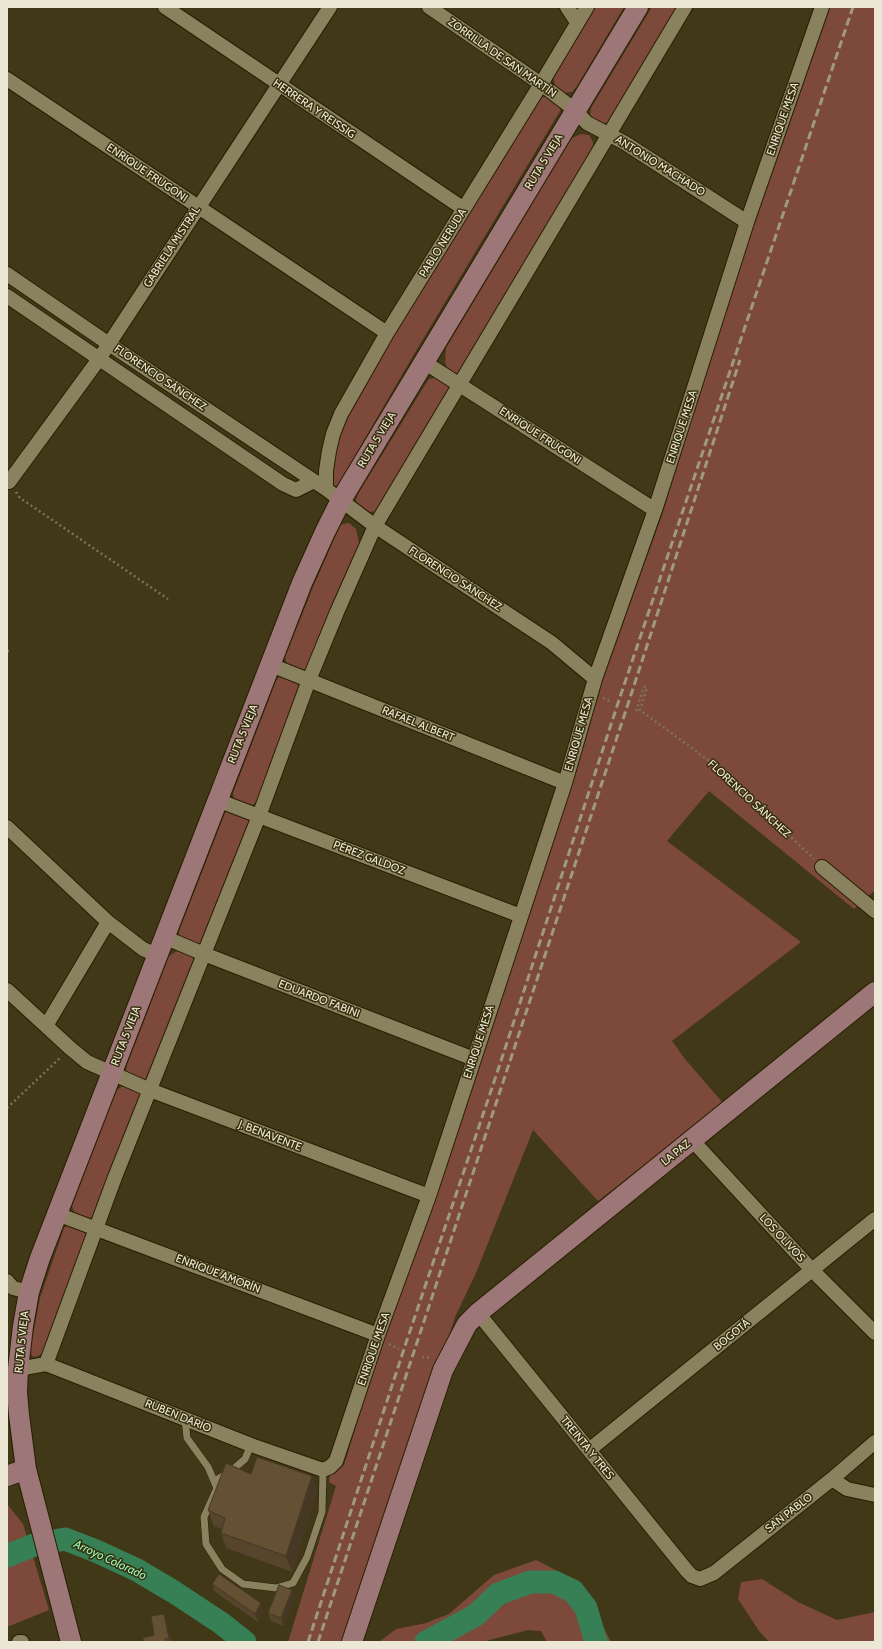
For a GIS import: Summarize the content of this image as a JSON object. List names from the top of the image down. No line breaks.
{"streets":{"street":["ZORRILLA DE SAN MARTÍN","HERRERA Y REISSIG","ENRIQUE MESA","RUTA 5 VIEJA","ANTONIO MACHADO","ENRIQUE FRUGONI","PABLO NERUDA","GABRIELA MISTRAL","FLORENCIO SÁNCHEZ","RAFAEL ALBERT","PÉREZ GALDOZ","EDUARDO FABINI","J. BENAVENTE","LA PAZ","LOS OLIVOS","ENRIQUE AMORÍN","BOGOTÁ","RUBEN DARÍO","TREINTA Y TRES","SAN PABLO"]},"crossings":[["ZORRILLA DE SAN MARTÍN","RUTA 5 VIEJA"],["ZORRILLA DE SAN MARTÍN","ANTONIO MACHADO"],["ZORRILLA DE SAN MARTÍN","PABLO NERUDA"],["HERRERA Y REISSIG","PABLO NERUDA"],["HERRERA Y REISSIG","GABRIELA MISTRAL"],["ENRIQUE MESA","ANTONIO MACHADO"],["ENRIQUE MESA","ENRIQUE FRUGONI"],["ENRIQUE MESA","FLORENCIO SÁNCHEZ"],["ENRIQUE MESA","RAFAEL ALBERT"],["ENRIQUE MESA","PÉREZ GALDOZ"],["ENRIQUE MESA","EDUARDO FABINI"],["ENRIQUE MESA","J. BENAVENTE"],["ENRIQUE MESA","ENRIQUE AMORÍN"],["ENRIQUE MESA","RUBEN DARÍO"],["RUTA 5 VIEJA","ANTONIO MACHADO"],["RUTA 5 VIEJA","ENRIQUE FRUGONI"],["RUTA 5 VIEJA","PABLO NERUDA"],["RUTA 5 VIEJA","FLORENCIO SÁNCHEZ"],["RUTA 5 VIEJA","RAFAEL ALBERT"],["RUTA 5 VIEJA","PÉREZ GALDOZ"],["RUTA 5 VIEJA","EDUARDO FABINI"],["RUTA 5 VIEJA","J. BENAVENTE"],["RUTA 5 VIEJA","ENRIQUE AMORÍN"],["ENRIQUE FRUGONI","PABLO NERUDA"],["ENRIQUE FRUGONI","GABRIELA MISTRAL"],["PABLO NERUDA","FLORENCIO SÁNCHEZ"],["GABRIELA MISTRAL","FLORENCIO SÁNCHEZ"],["LA PAZ","LOS OLIVOS"],["LA PAZ","TREINTA Y TRES"],["LOS OLIVOS","BOGOTÁ"],["BOGOTÁ","TREINTA Y TRES"],["TREINTA Y TRES","SAN PABLO"]],"water":["Arroyo Colorado"]}
